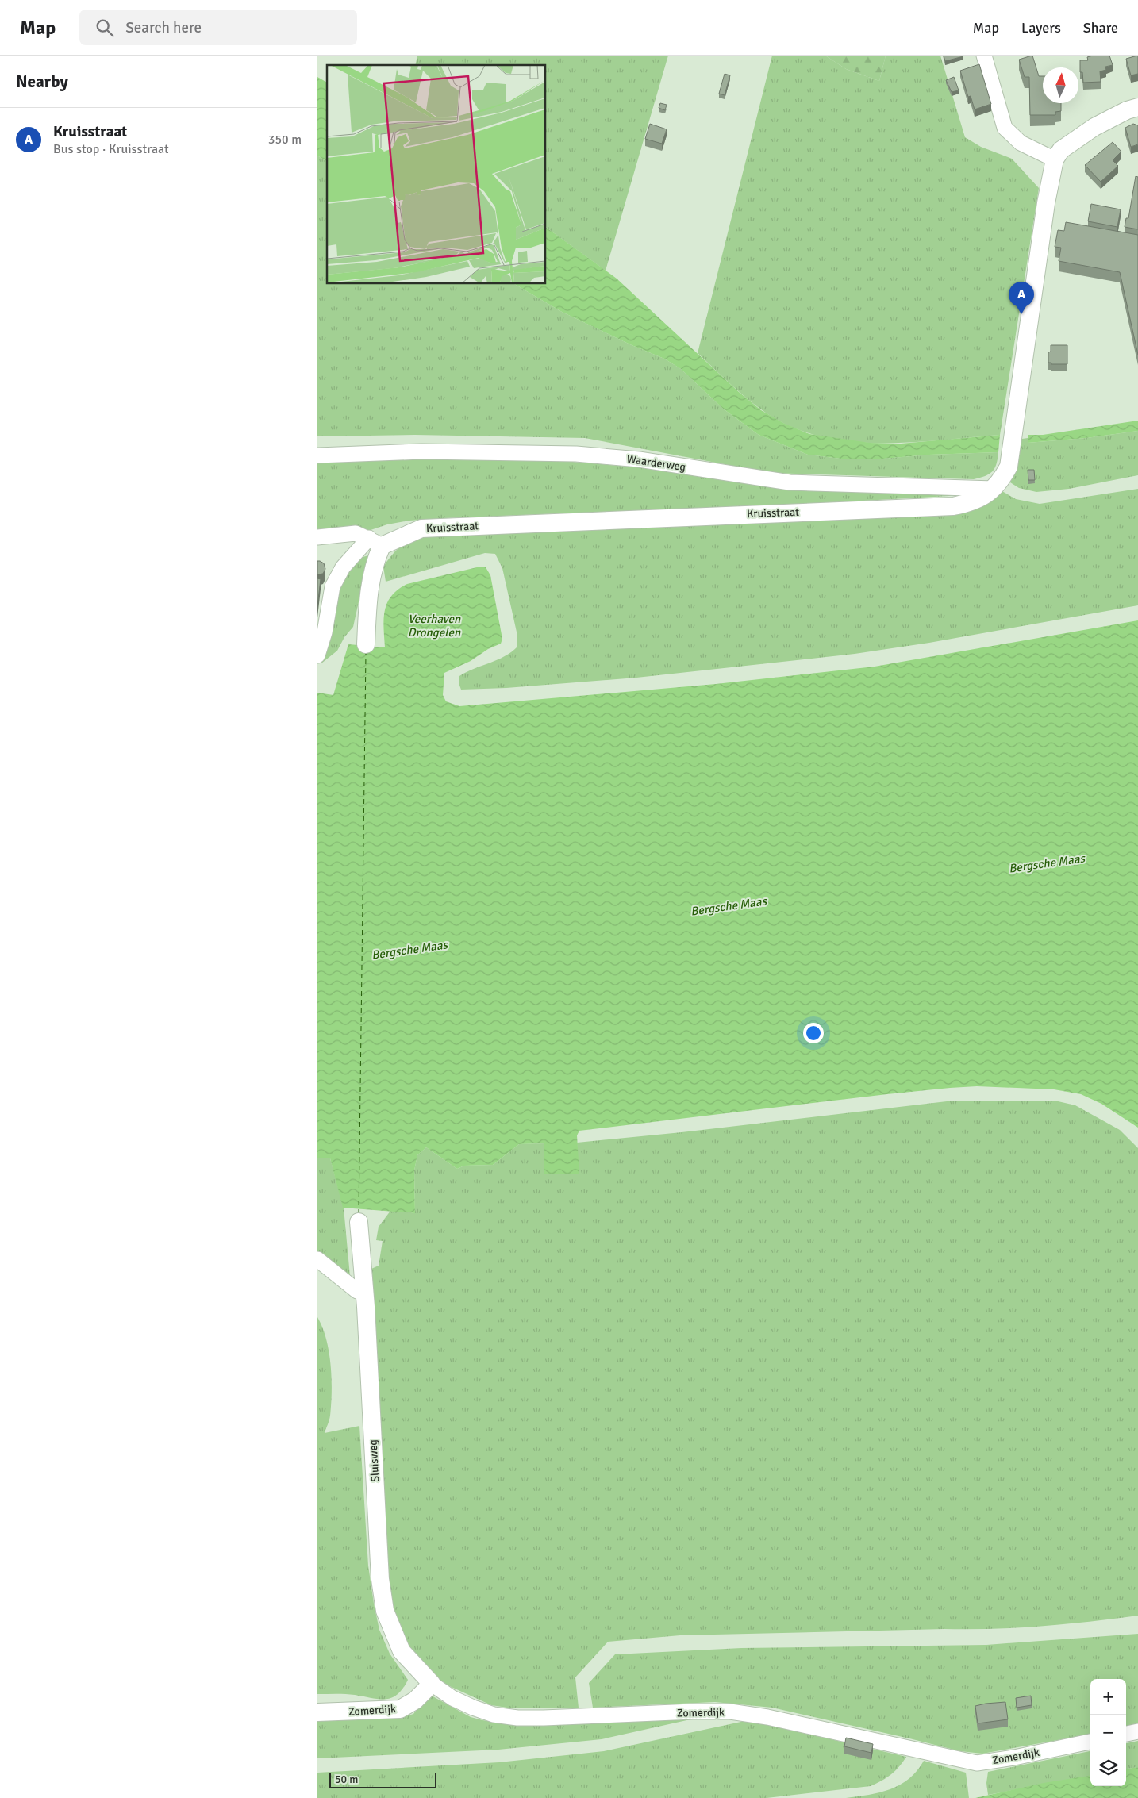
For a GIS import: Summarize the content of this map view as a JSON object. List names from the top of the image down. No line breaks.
{"streets":{"street":["Waarderweg","Kruisstraat","Sluisweg","Zomerdijk"]},"crossings":[["Waarderweg","Kruisstraat"],["Sluisweg","Zomerdijk"]],"water":["Veerhaven Drongelen","Bergsche Maas"],"scale_bar":"50 m","north":"top","page":{"header":"Map","search":"Search here","nav":["Map","Layers","Share"],"heading":"Nearby","list":[{"mark":"A","name":"Kruisstraat","note":"Bus stop · Kruisstraat","value":"350 m"}],"pins":"A","map_buttons":["+","−"],"scale":"50 m"}}
